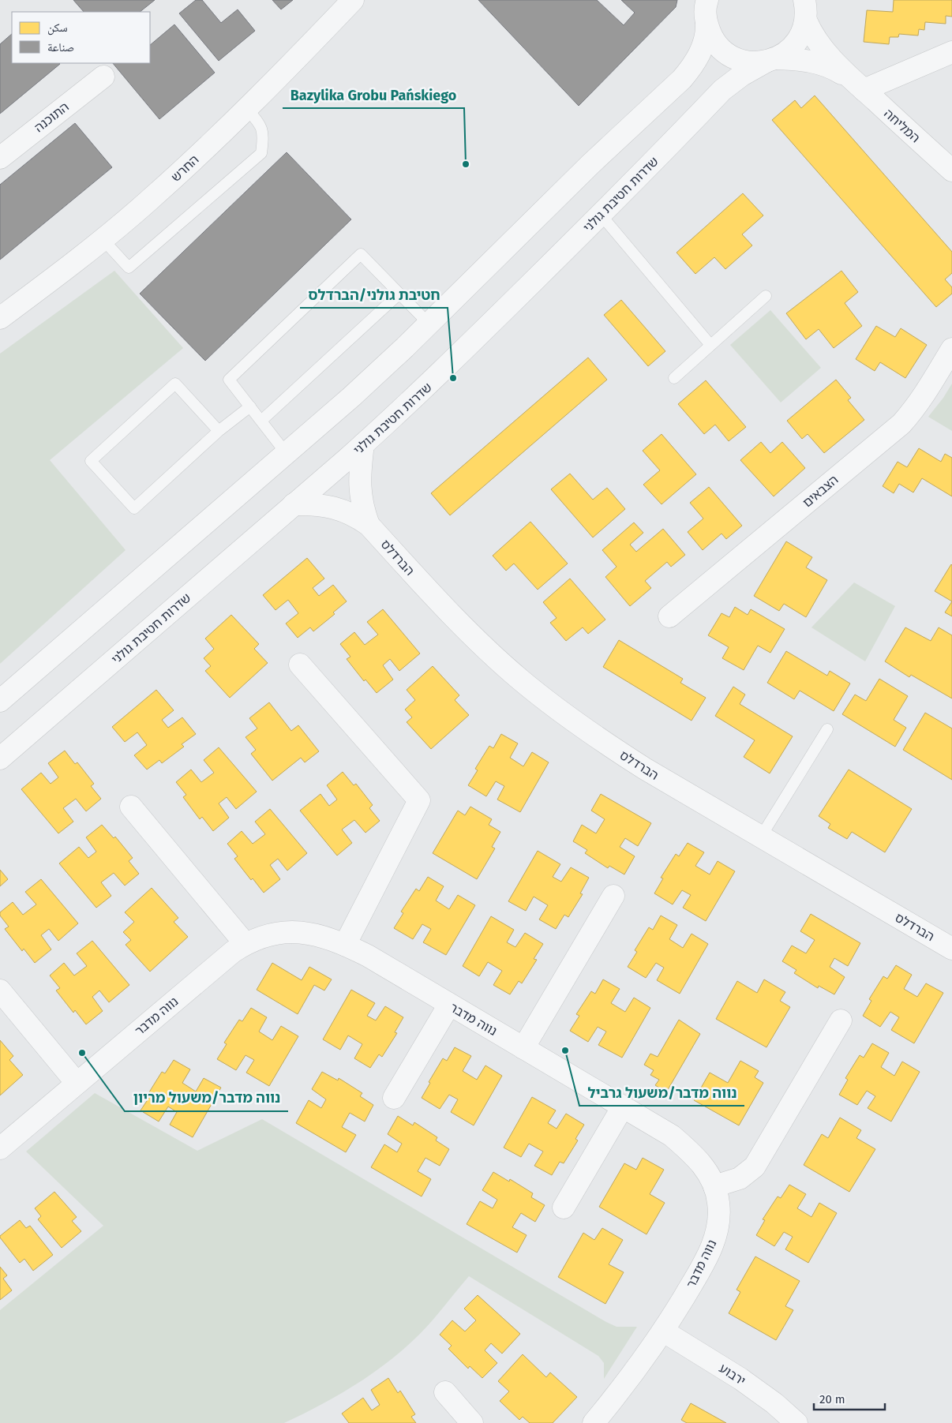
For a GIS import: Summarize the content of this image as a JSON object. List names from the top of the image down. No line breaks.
{"streets":{"street":["התוכנה","המליחה","החרש","שדרות חטיבת גולני","הצבאים","הברדלס","נווה מדבר","ירבוע"]},"crossings":[["המליחה","שדרות חטיבת גולני"],["שדרות חטיבת גולני","הברדלס"],["נווה מדבר","ירבוע"]],"places":["Bazylika Grobu Pańskiego","חטיבת גולני/הברדלס","נווה מדבר/משעול גרביל","נווה מדבר/משעול מריון"],"legend":["سكن","صناعة"],"scale_bar":"20 m"}
